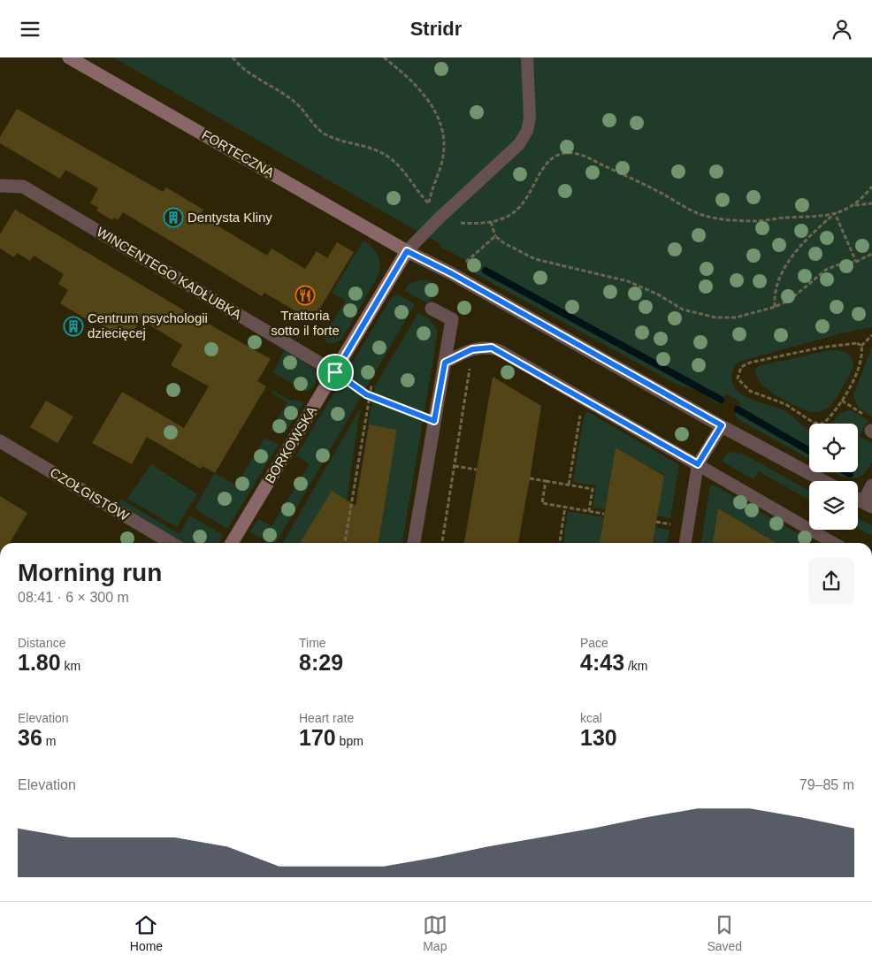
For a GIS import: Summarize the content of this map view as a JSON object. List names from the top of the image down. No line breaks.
{"streets":{"street":["FORTECZNA","WINCENTEGO KADŁUBKA","BORKOWSKA","CZOŁGISTÓW"]},"crossings":[["FORTECZNA","BORKOWSKA"],["WINCENTEGO KADŁUBKA","BORKOWSKA"]],"places":{"building":["Dentysta Kliny","Centrum psychologii dziecięcej"],"restaurant":["Trattoria sotto il forte"]},"page":{"header":"Stridr","heading":["Morning run","08:41 · 6 × 300 m"],"stats":[["Distance","1.80 km"],["Time","8:29"],["Pace","4:43 /km"],["Elevation","36 m"],["Heart rate","170 bpm"],["kcal","130"]],"chart":["Elevation","79–85 m"],"tabs":["Home","Map","Saved"]}}
